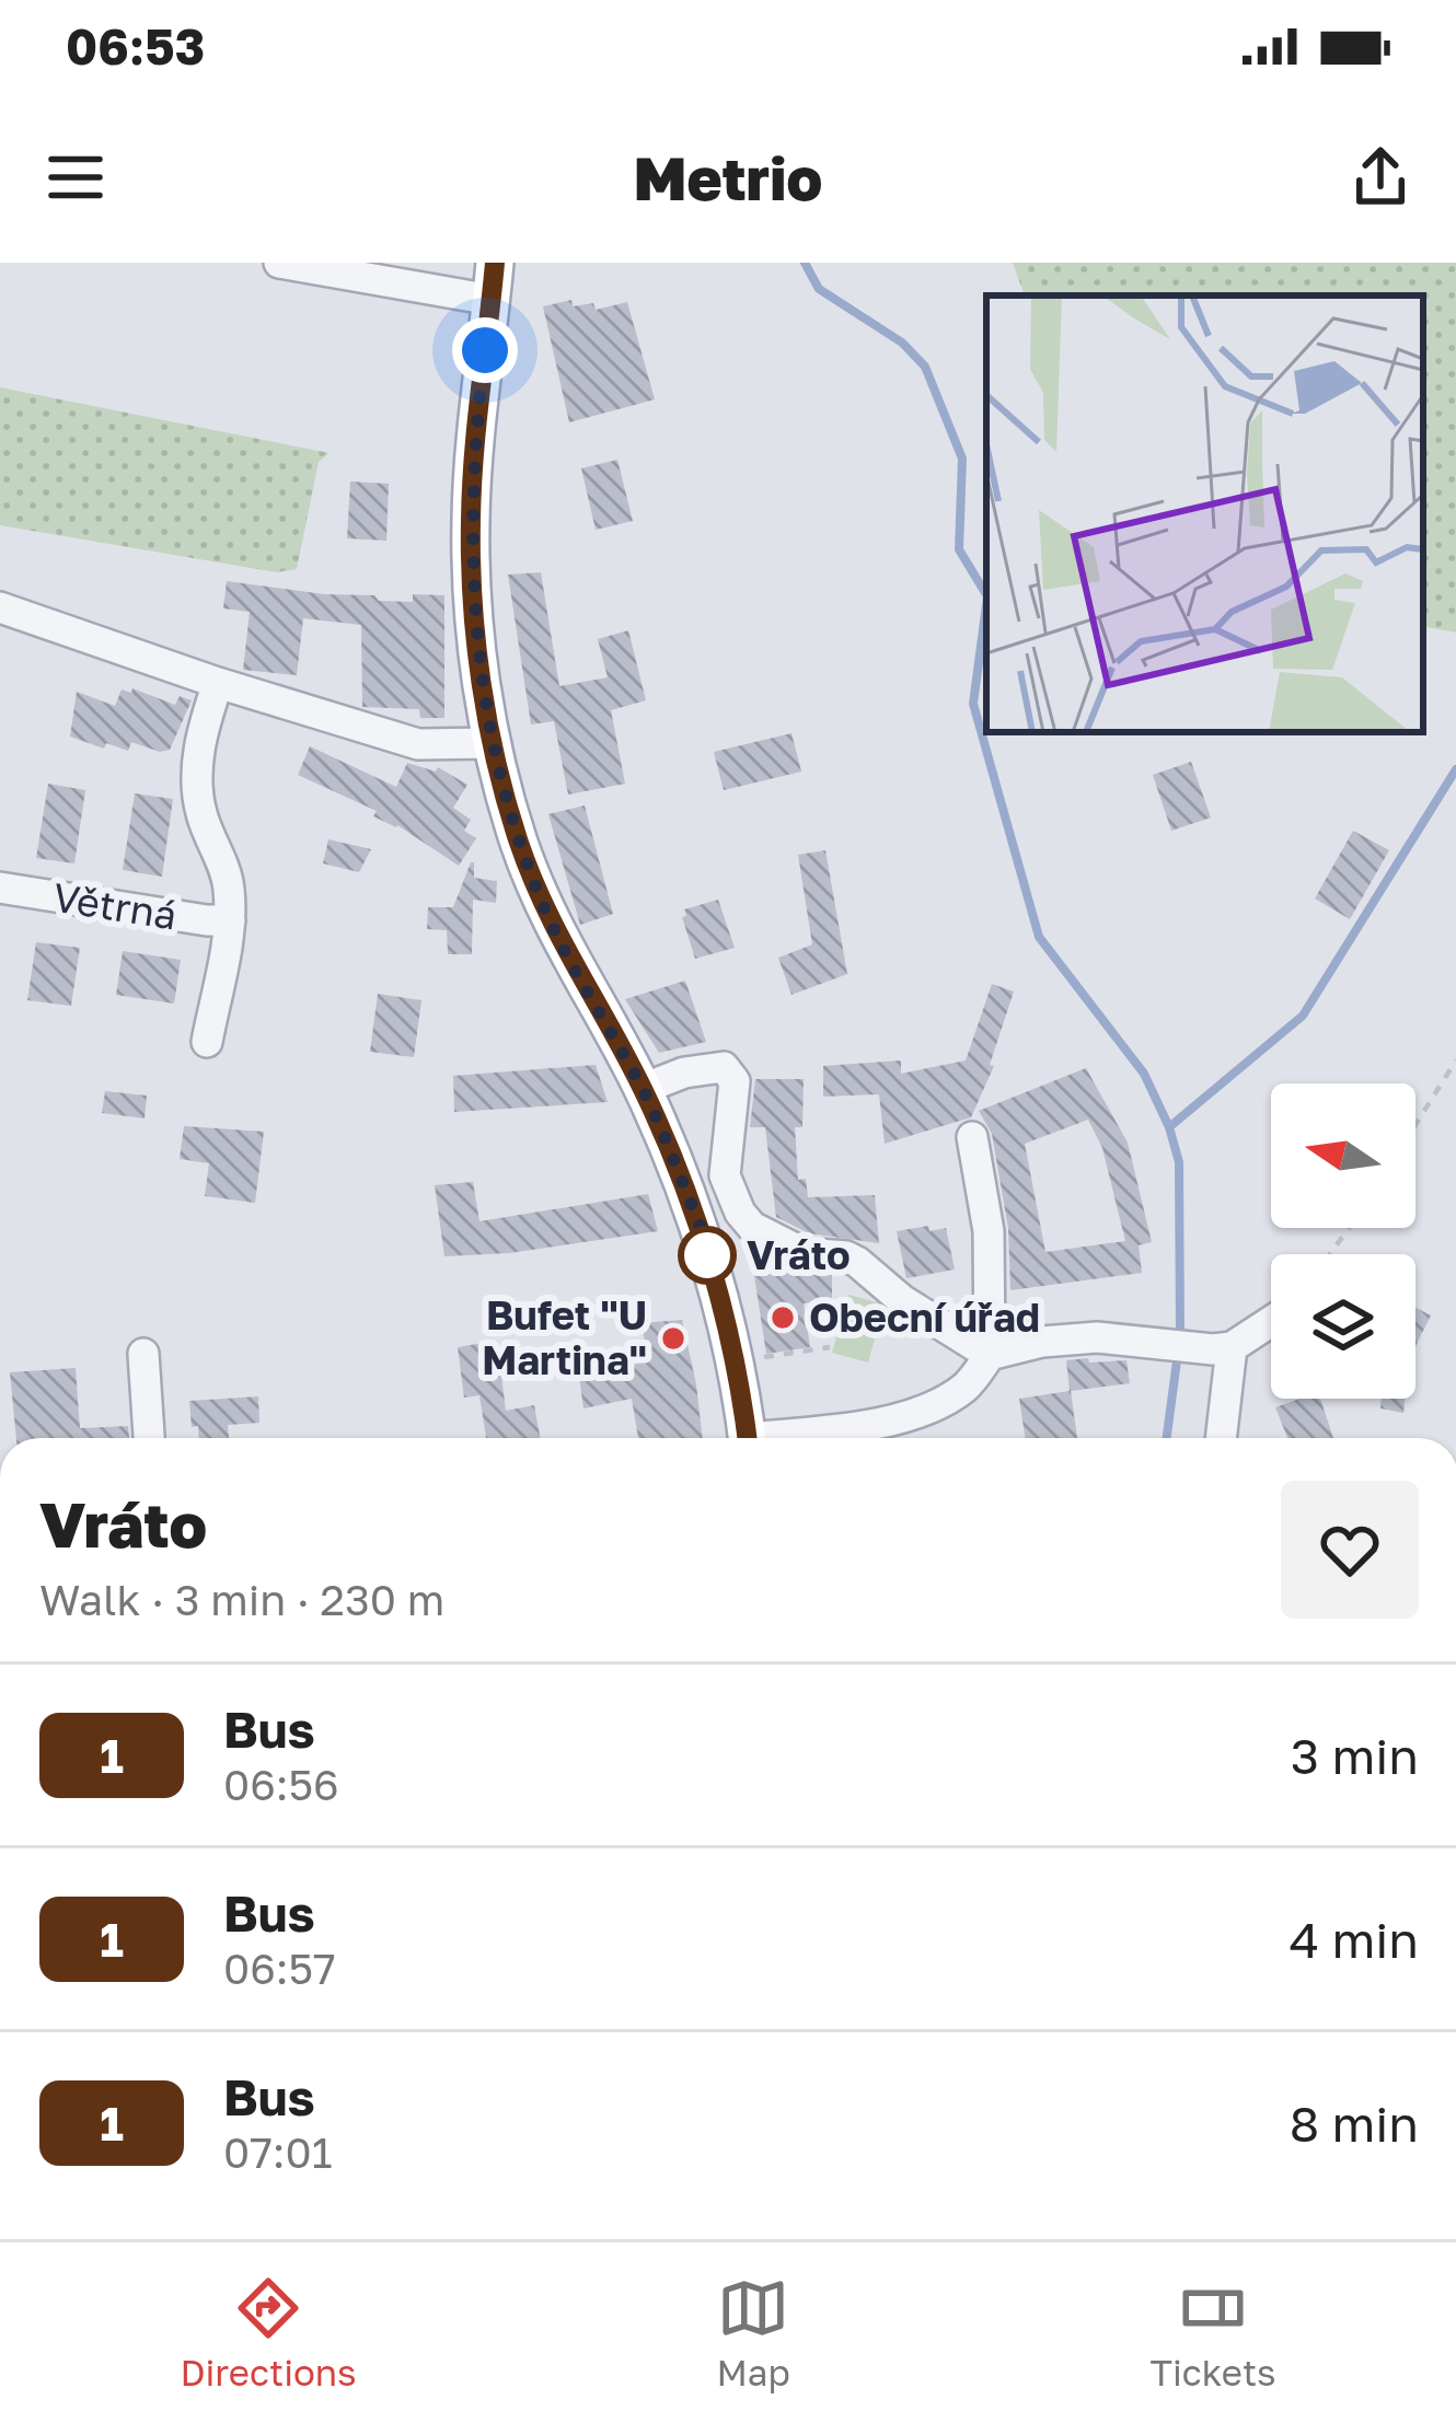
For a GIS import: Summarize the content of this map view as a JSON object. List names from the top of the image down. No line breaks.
{"streets":{"street":["Větrná"]},"places":["Vráto","Obecní úřad","Bufet \"U Martina\""],"lines":["bus line 1"],"north":"left","page":{"status":"06:53","header":"Metrio","heading":["Vráto","Walk · 3 min · 230 m"],"list":[{"mark":"1","name":"Bus","note":"06:56","value":"3 min"},{"mark":"1","name":"Bus","note":"06:57","value":"4 min"},{"mark":"1","name":"Bus","note":"07:01","value":"8 min"}],"tabs":["Directions","Map","Tickets"]}}
